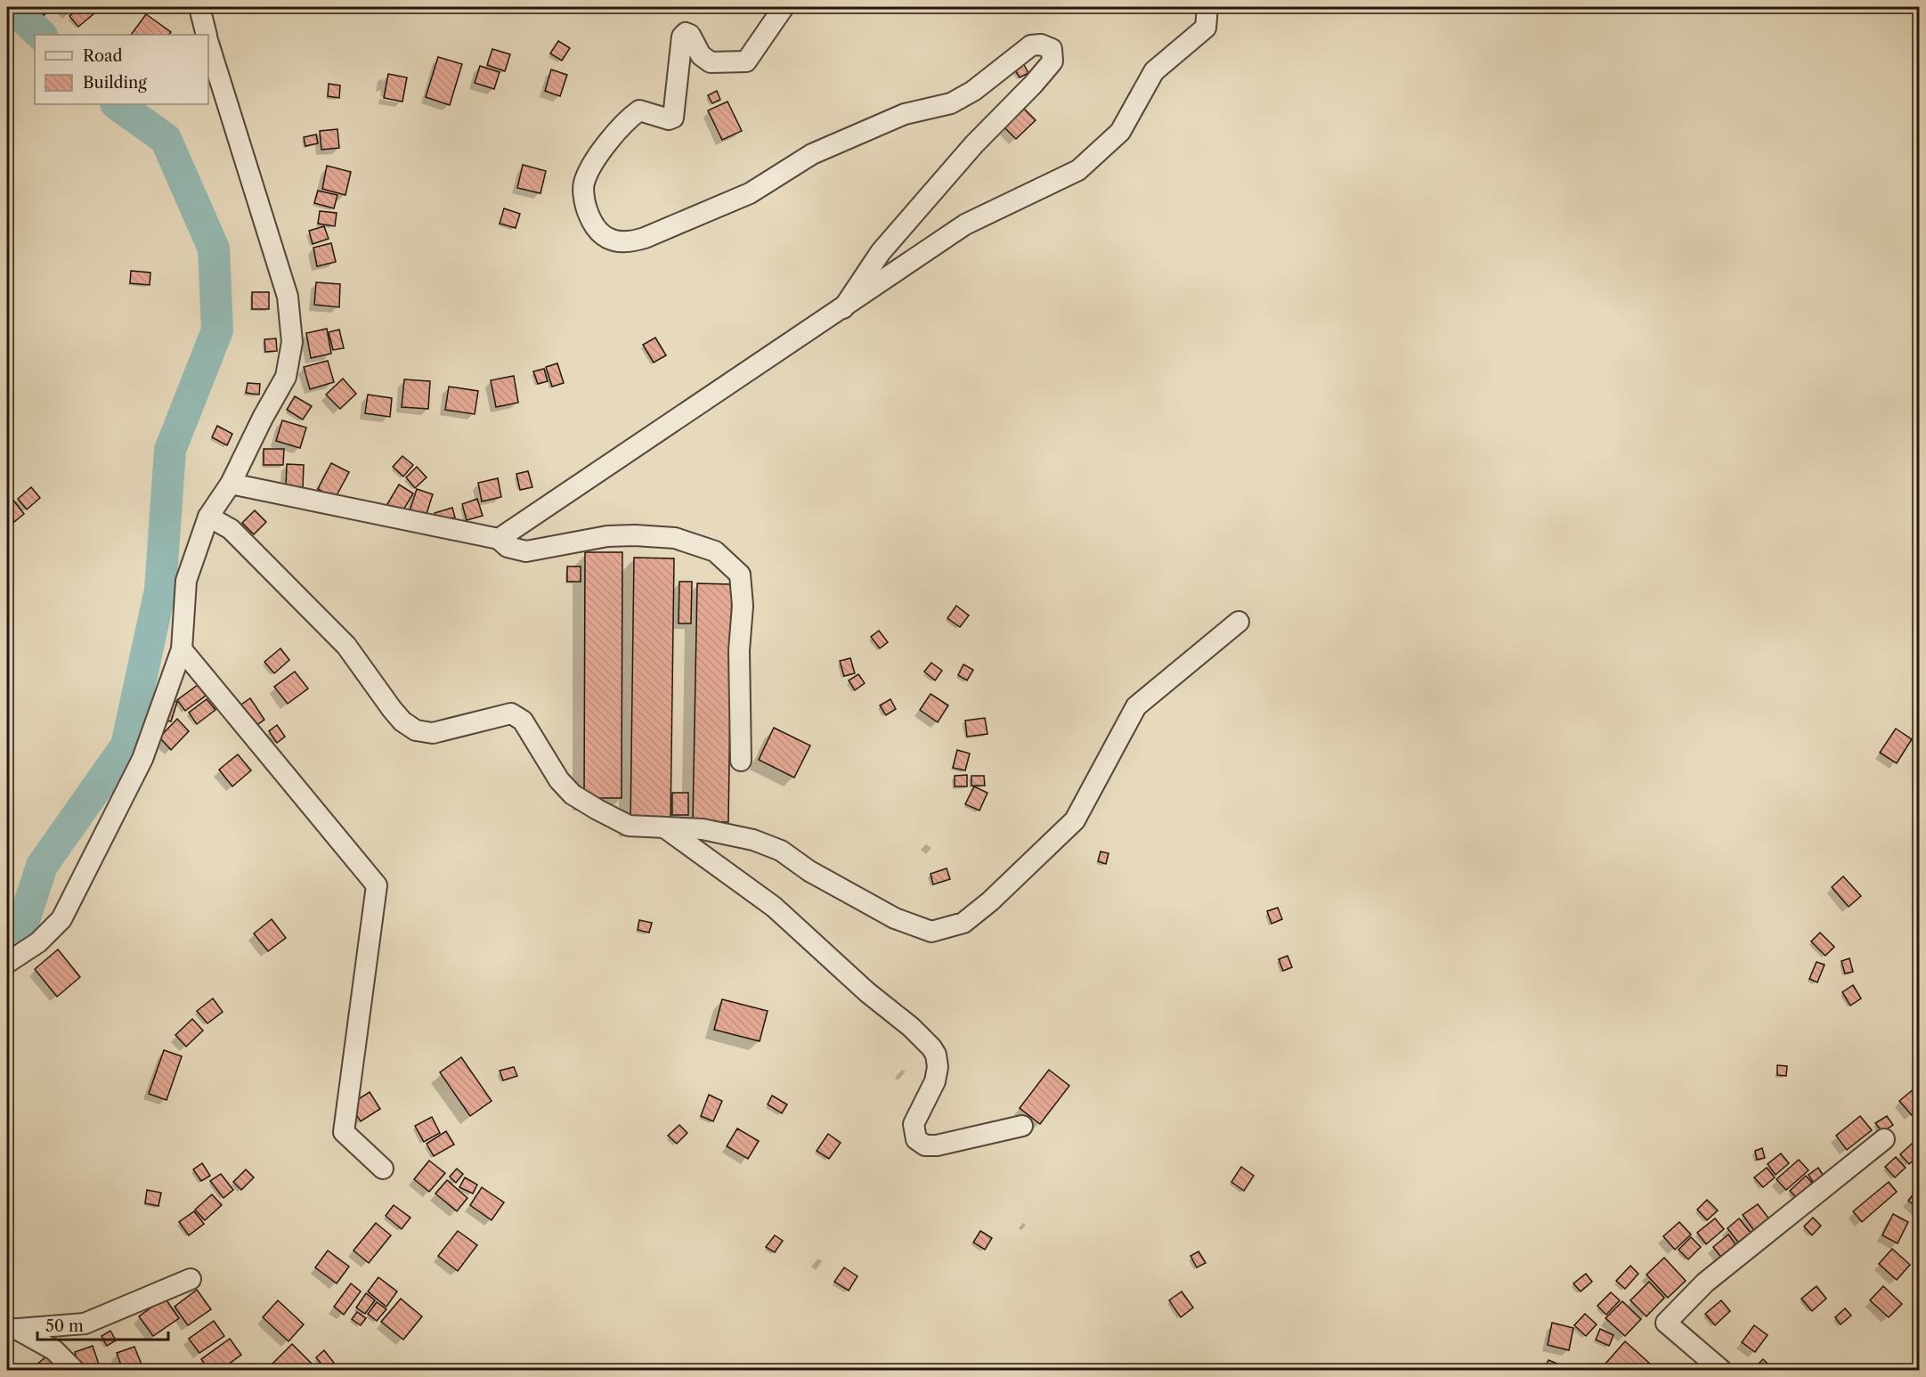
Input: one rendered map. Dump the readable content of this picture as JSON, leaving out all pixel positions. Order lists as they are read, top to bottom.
{
  "legend": ["Road", "Building"],
  "scale_bar": "50 m"
}
